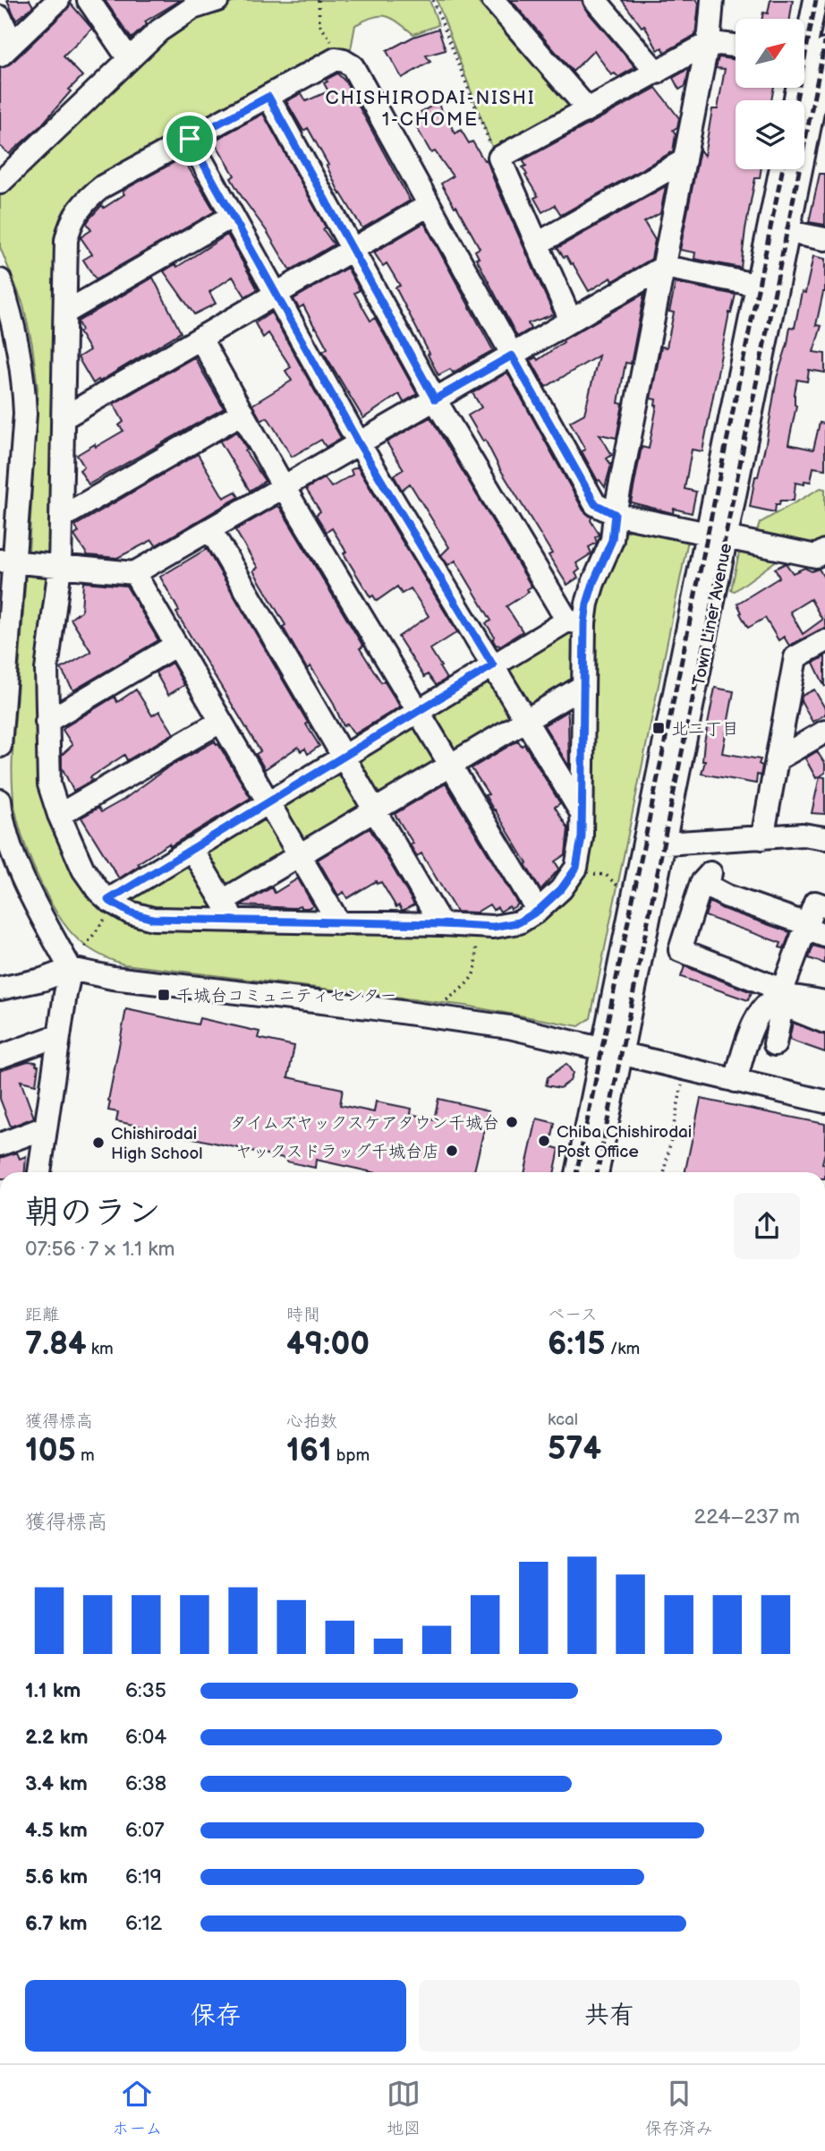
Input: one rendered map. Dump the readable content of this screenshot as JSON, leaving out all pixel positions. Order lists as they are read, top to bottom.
{
  "streets": {
    "street": ["Town Liner Avenue"]
  },
  "districts": ["CHISHIRODAI-NISHI 1-CHOME"],
  "places": {
    "transit": ["北二丁目", "千城台コミュニティセンター"],
    "other": [
      "タイムズヤックスケアタウン千城台",
      "Chiba Chishirodai Post Office",
      "Chishirodai High School",
      "ヤックスドラッグ千城台店"
    ]
  },
  "north": "top right",
  "page": {
    "heading": ["朝のラン", "07:56 · 7 × 1.1 km"],
    "stats": [
      ["距離", "7.84 km"],
      ["時間", "49:00"],
      ["ペース", "6:15 /km"],
      ["獲得標高", "105 m"],
      ["心拍数", "161 bpm"],
      ["kcal", "574"]
    ],
    "chart": ["獲得標高", "224–237 m"],
    "list": [
      {
        "name": "1.1 km",
        "note": "6:35"
      },
      {
        "name": "2.2 km",
        "note": "6:04"
      },
      {
        "name": "3.4 km",
        "note": "6:38"
      },
      {
        "name": "4.5 km",
        "note": "6:07"
      },
      {
        "name": "5.6 km",
        "note": "6:19"
      },
      {
        "name": "6.7 km",
        "note": "6:12"
      }
    ],
    "buttons": ["保存", "共有"],
    "tabs": ["ホーム", "地図", "保存済み"]
  }
}
